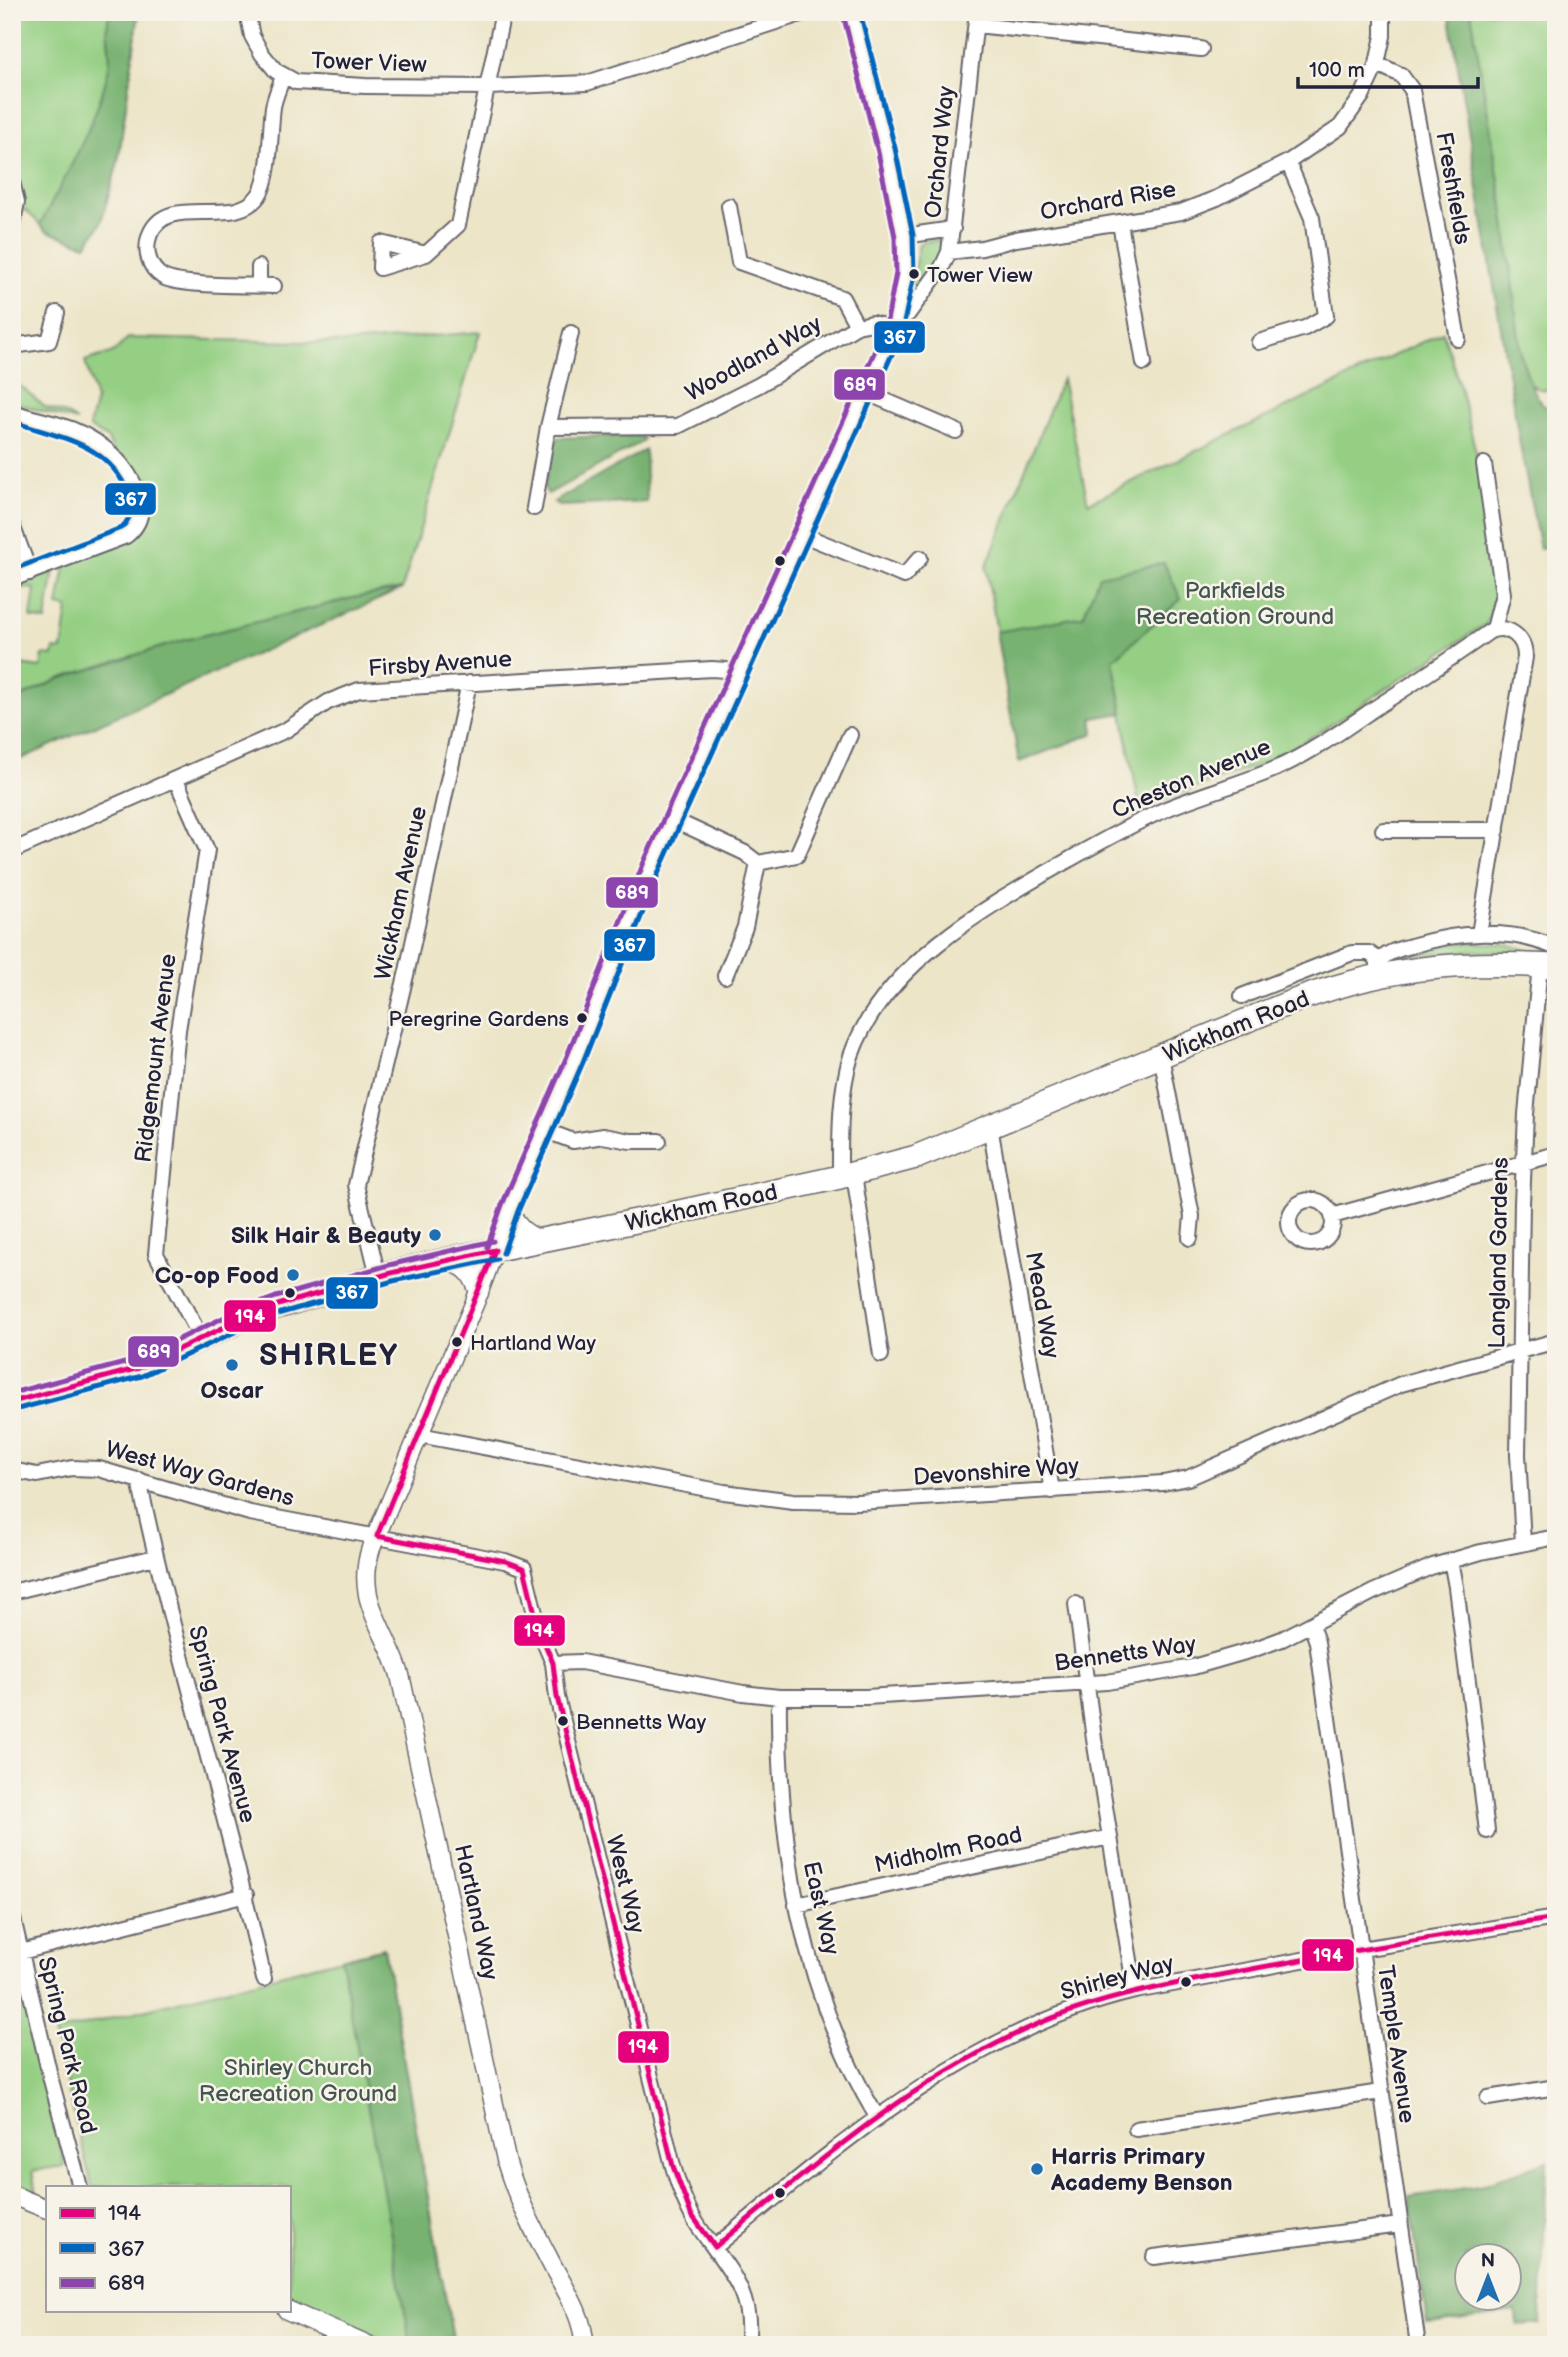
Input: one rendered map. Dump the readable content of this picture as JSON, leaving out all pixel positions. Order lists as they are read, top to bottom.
{
  "streets": {
    "highway": ["Wickham Road"],
    "street": [
      "Tower View",
      "Orchard Way",
      "Freshfields",
      "Orchard Rise",
      "Woodland Way",
      "Firsby Avenue",
      "Cheston Avenue",
      "Wickham Avenue",
      "Ridgemount Avenue",
      "Langland Gardens",
      "Mead Way",
      "Devonshire Way",
      "West Way Gardens",
      "Bennetts Way",
      "Spring Park Avenue",
      "Midholm Road",
      "West Way",
      "East Way",
      "Hartland Way",
      "Shirley Way",
      "Temple Avenue",
      "Spring Park Road"
    ]
  },
  "crossings": [
    ["Orchard Way", "Orchard Rise"],
    ["Orchard Way", "Woodland Way"],
    ["Orchard Way", "Hartland Way"],
    ["Freshfields", "Orchard Rise"],
    ["Woodland Way", "Hartland Way"],
    ["Firsby Avenue", "Wickham Avenue"],
    ["Firsby Avenue", "Ridgemount Avenue"],
    ["Firsby Avenue", "Hartland Way"],
    ["Cheston Avenue", "Wickham Road"],
    ["Wickham Avenue", "Wickham Road"],
    ["Wickham Road", "Ridgemount Avenue"],
    ["Wickham Road", "Langland Gardens"],
    ["Wickham Road", "Mead Way"],
    ["Wickham Road", "Hartland Way"],
    ["Langland Gardens", "Devonshire Way"],
    ["Langland Gardens", "Bennetts Way"],
    ["Mead Way", "Devonshire Way"],
    ["Devonshire Way", "Hartland Way"],
    ["West Way Gardens", "Spring Park Avenue"],
    ["West Way Gardens", "West Way"],
    ["West Way Gardens", "Hartland Way"],
    ["Bennetts Way", "West Way"],
    ["Bennetts Way", "East Way"],
    ["Bennetts Way", "Temple Avenue"],
    ["Midholm Road", "East Way"],
    ["West Way", "Hartland Way"],
    ["West Way", "Shirley Way"],
    ["East Way", "Shirley Way"],
    ["Shirley Way", "Temple Avenue"]
  ],
  "districts": ["SHIRLEY"],
  "parks": ["Parkfields Recreation Ground", "Shirley Church Recreation Ground"],
  "places": [
    "Tower View",
    "Peregrine Gardens",
    "Silk Hair & Beauty",
    "Co-op Food",
    "Hartland Way",
    "Oscar",
    "Bennetts Way",
    "Harris Primary Academy Benson"
  ],
  "lines": ["transit line 367", "transit line 689", "transit line 194"],
  "legend": ["194", "367", "689"],
  "scale_bar": "100 m",
  "north": "top"
}
